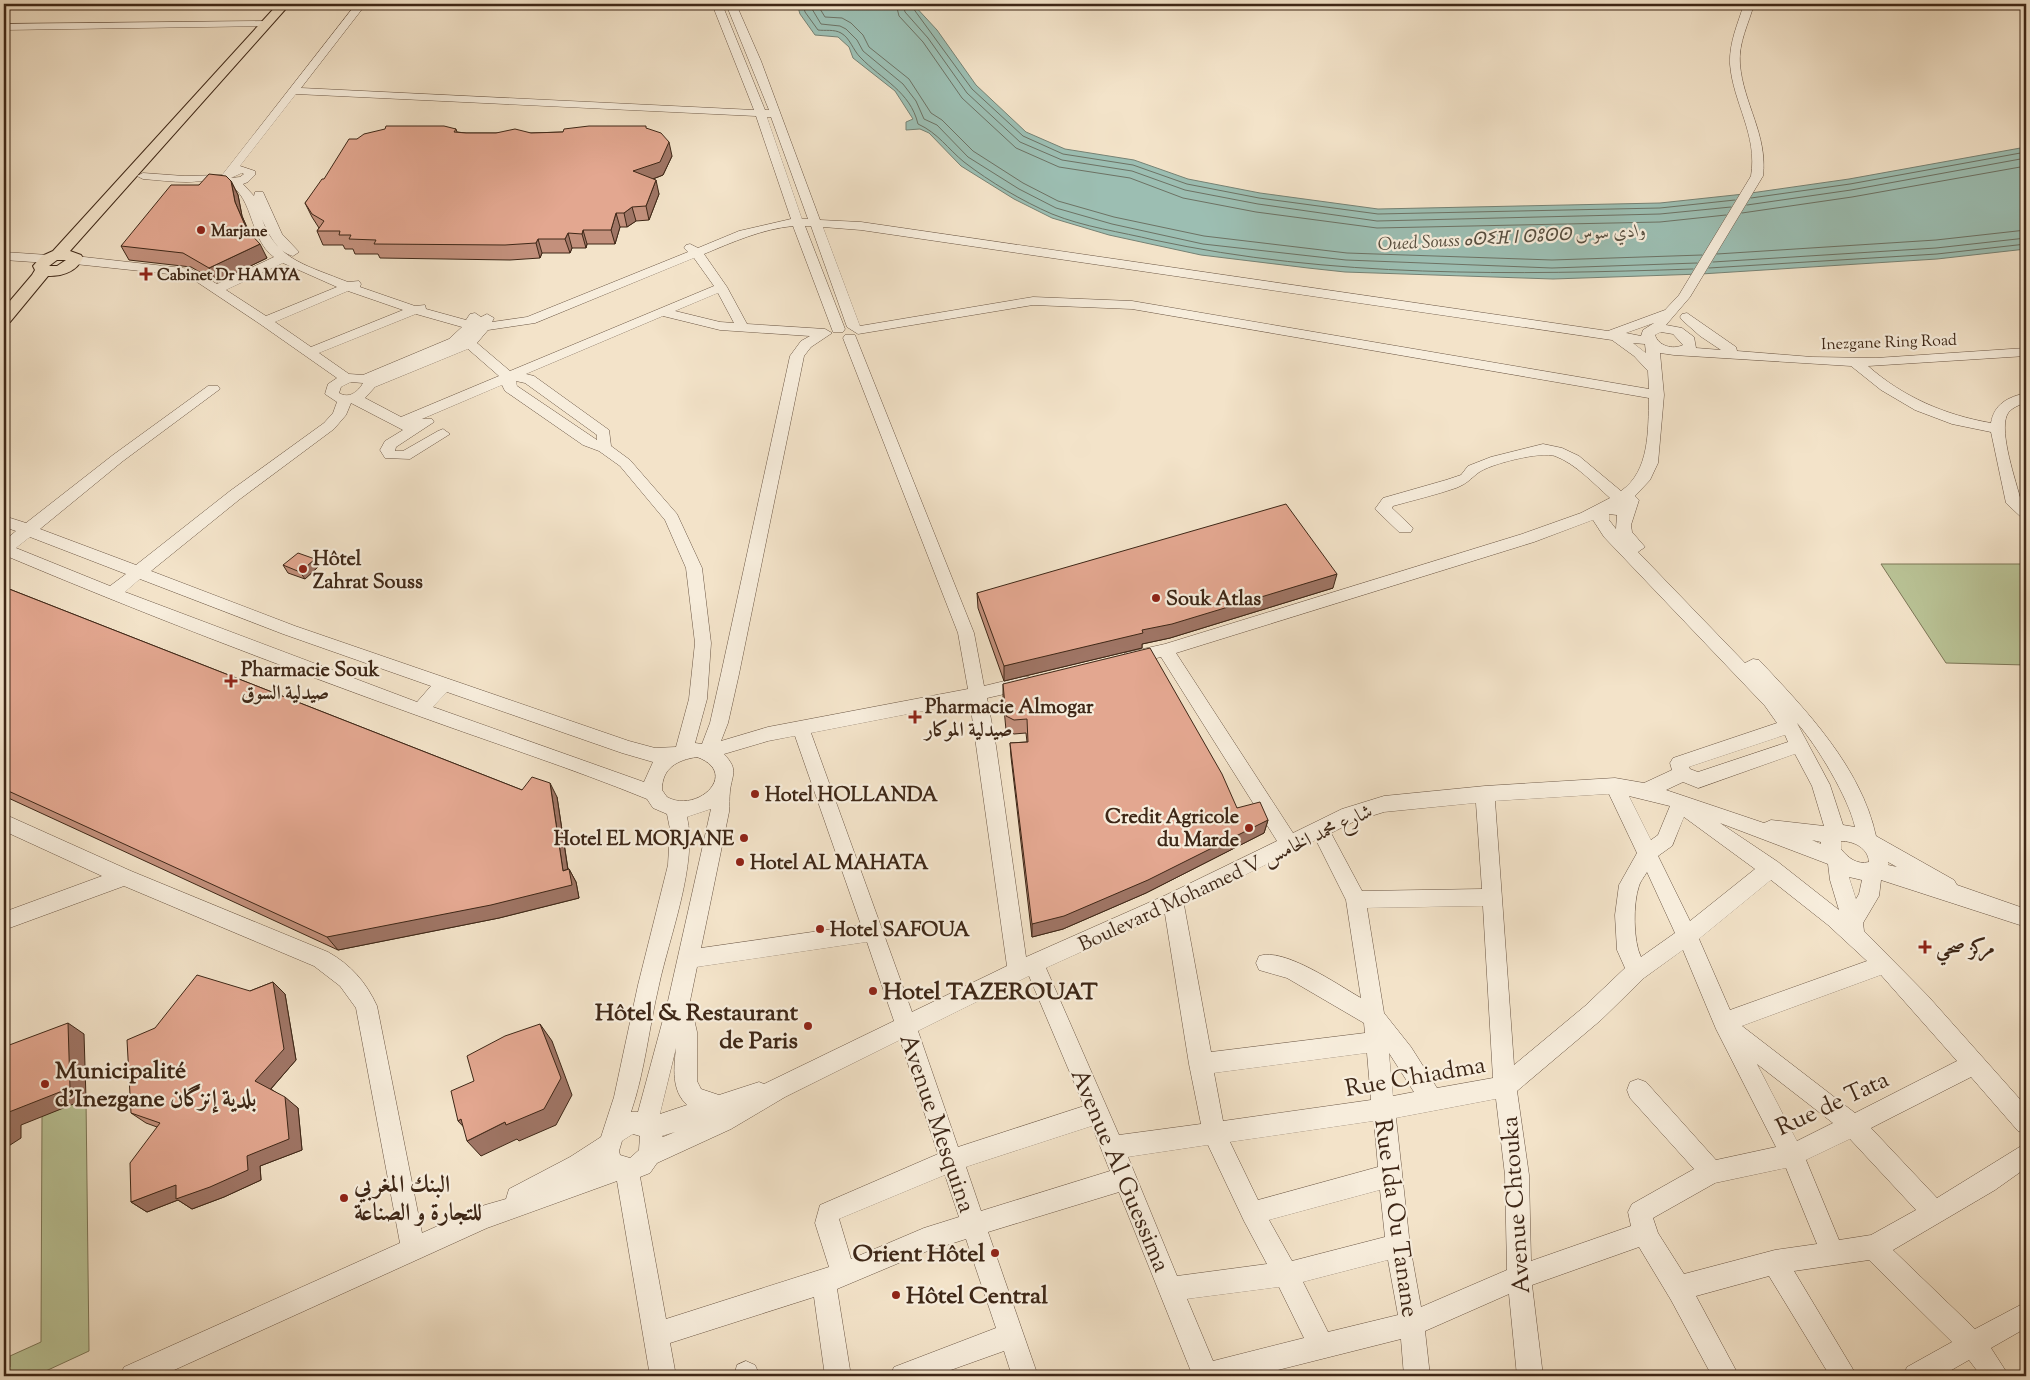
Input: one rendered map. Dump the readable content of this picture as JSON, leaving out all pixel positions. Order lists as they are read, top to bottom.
{
  "streets": {
    "street": [
      "Inezgane Ring Road",
      "Boulevard Mohamed V شارع محمد الخامس",
      "Rue Chiadma",
      "Rue de Tata",
      "Avenue Mesquina",
      "Avenue Al Guessima",
      "Avenue Chtouka",
      "Rue Ida Ou Tanane"
    ]
  },
  "crossings": [
    ["Boulevard Mohamed V شارع محمد الخامس", "Avenue Mesquina"],
    ["Boulevard Mohamed V شارع محمد الخامس", "Avenue Al Guessima"],
    ["Boulevard Mohamed V شارع محمد الخامس", "Avenue Chtouka"],
    ["Boulevard Mohamed V شارع محمد الخامس", "Rue Ida Ou Tanane"],
    ["Rue Chiadma", "Avenue Al Guessima"],
    ["Rue Chiadma", "Avenue Chtouka"],
    ["Rue Chiadma", "Rue Ida Ou Tanane"]
  ],
  "water": ["Oued Souss ⴰⵙⵉⴼ ⵏ ⵙⵓⵙⵙ وادي سوس"],
  "places": {
    "other": [
      "Marjane",
      "Hôtel Zahrat Souss",
      "Souk Atlas",
      "Hotel HOLLANDA",
      "Credit Agricole du Marde",
      "Hotel EL MORJANE",
      "Hotel AL MAHATA",
      "Hotel SAFOUA",
      "Hotel TAZEROUAT",
      "Hôtel & Restaurant de Paris",
      "Municipalité d'Inezgane بلدية إنزگان",
      "البنك المغربي للتجارة و الصناعة",
      "Orient Hôtel",
      "Hôtel Central"
    ],
    "health": [
      "Cabinet Dr HAMYA",
      "Pharmacie Souk صيدلية السوق",
      "Pharmacie Almogar صيدلية الموكار",
      "مركز صحي"
    ]
  }
}
